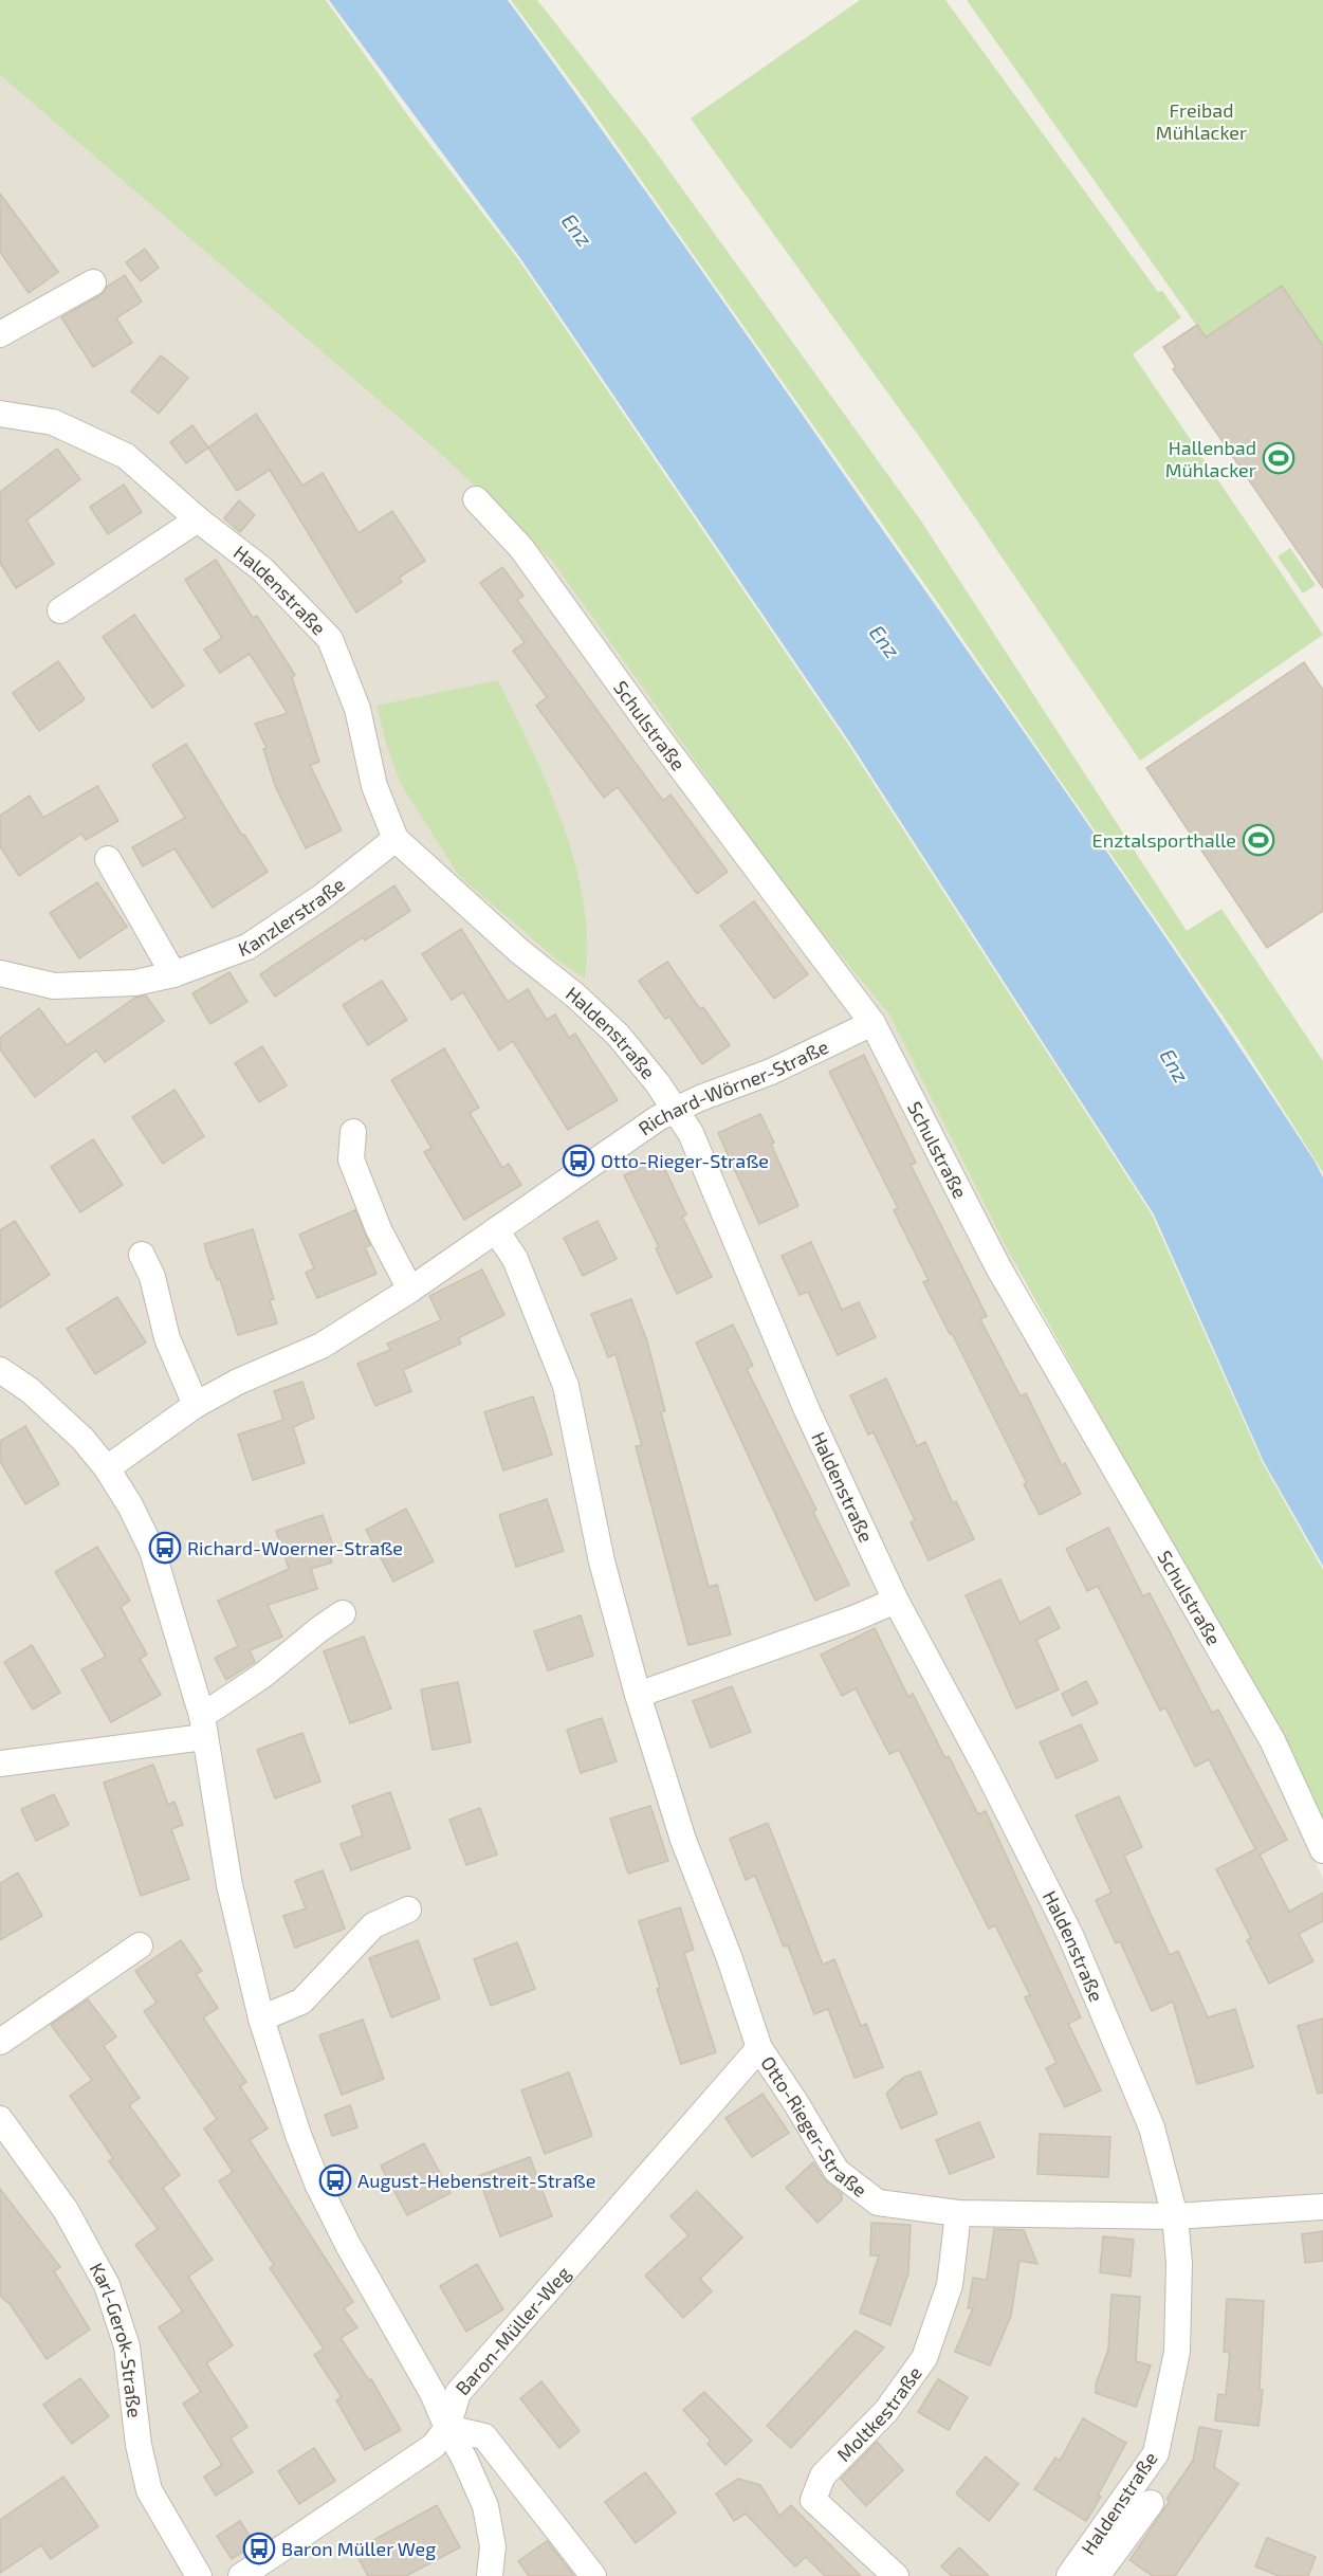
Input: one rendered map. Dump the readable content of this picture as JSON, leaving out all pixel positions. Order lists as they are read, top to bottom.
{
  "streets": {
    "street": [
      "Haldenstraße",
      "Schulstraße",
      "Kanzlerstraße",
      "Richard-Wörner-Straße",
      "Otto-Rieger-Straße",
      "Baron-Müller-Weg",
      "Karl-Gerok-Straße",
      "Moltkestraße"
    ]
  },
  "crossings": [
    ["Haldenstraße", "Kanzlerstraße"],
    ["Haldenstraße", "Richard-Wörner-Straße"],
    ["Haldenstraße", "Otto-Rieger-Straße"],
    ["Schulstraße", "Richard-Wörner-Straße"],
    ["Richard-Wörner-Straße", "Otto-Rieger-Straße"],
    ["Otto-Rieger-Straße", "Baron-Müller-Weg"],
    ["Otto-Rieger-Straße", "Moltkestraße"]
  ],
  "water": ["Enz"],
  "parks": ["Freibad Mühlacker"],
  "places": {
    "sports": ["Hallenbad Mühlacker", "Enztalsporthalle"],
    "bus stop": [
      "Otto-Rieger-Straße",
      "Richard-Woerner-Straße",
      "August-Hebenstreit-Straße",
      "Baron Müller Weg"
    ]
  }
}
